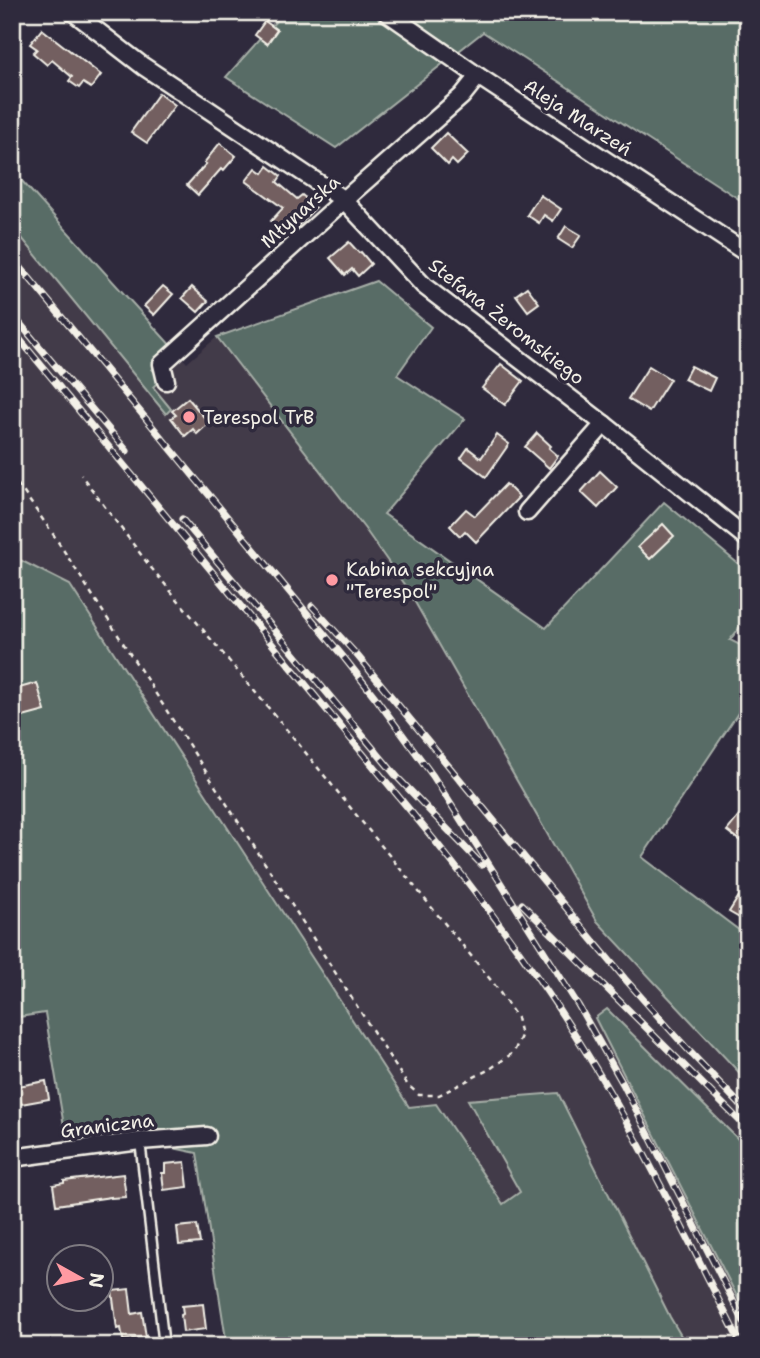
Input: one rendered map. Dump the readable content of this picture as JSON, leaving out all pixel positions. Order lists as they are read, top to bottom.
{
  "streets": {
    "street": [
      "Aleja Marzeń",
      "Młynarska",
      "Stefana Żeromskiego",
      "Graniczna"
    ]
  },
  "crossings": [
    ["Aleja Marzeń", "Młynarska"],
    ["Młynarska", "Stefana Żeromskiego"]
  ],
  "places": ["Terespol TrB", "Kabina sekcyjna \"Terespol\""],
  "north": "right"
}
